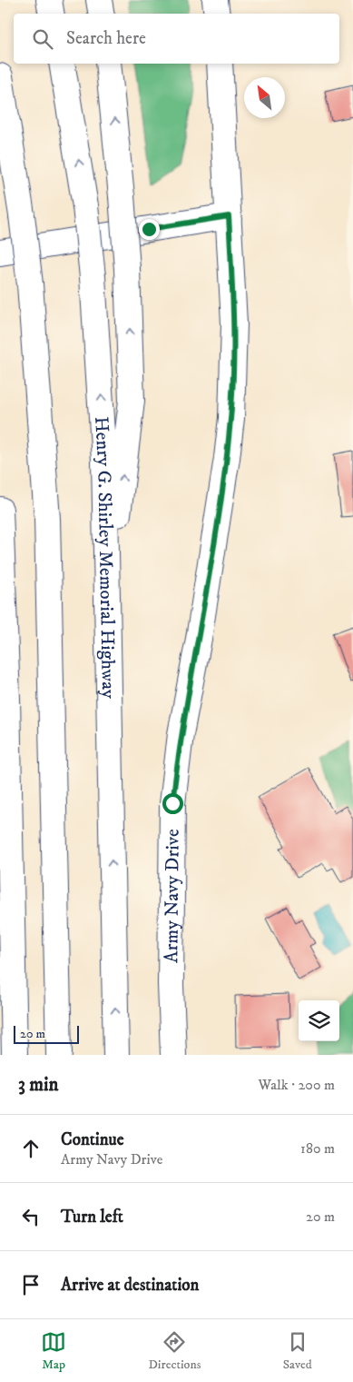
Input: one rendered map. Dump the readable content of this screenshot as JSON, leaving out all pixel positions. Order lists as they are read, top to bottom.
{
  "streets": {
    "main road": ["Henry G. Shirley Memorial Highway", "Army Navy Drive"]
  },
  "scale_bar": "20 m",
  "north": "top left",
  "page": {
    "search": "Search here",
    "scale": "20 m",
    "heading": ["3 min", "Walk · 200 m"],
    "list": [
      ["Continue", "Army Navy Drive", "180 m"],
      ["Turn left", "20 m"],
      "Arrive at destination"
    ],
    "nav": ["Map", "Directions", "Saved"]
  }
}
